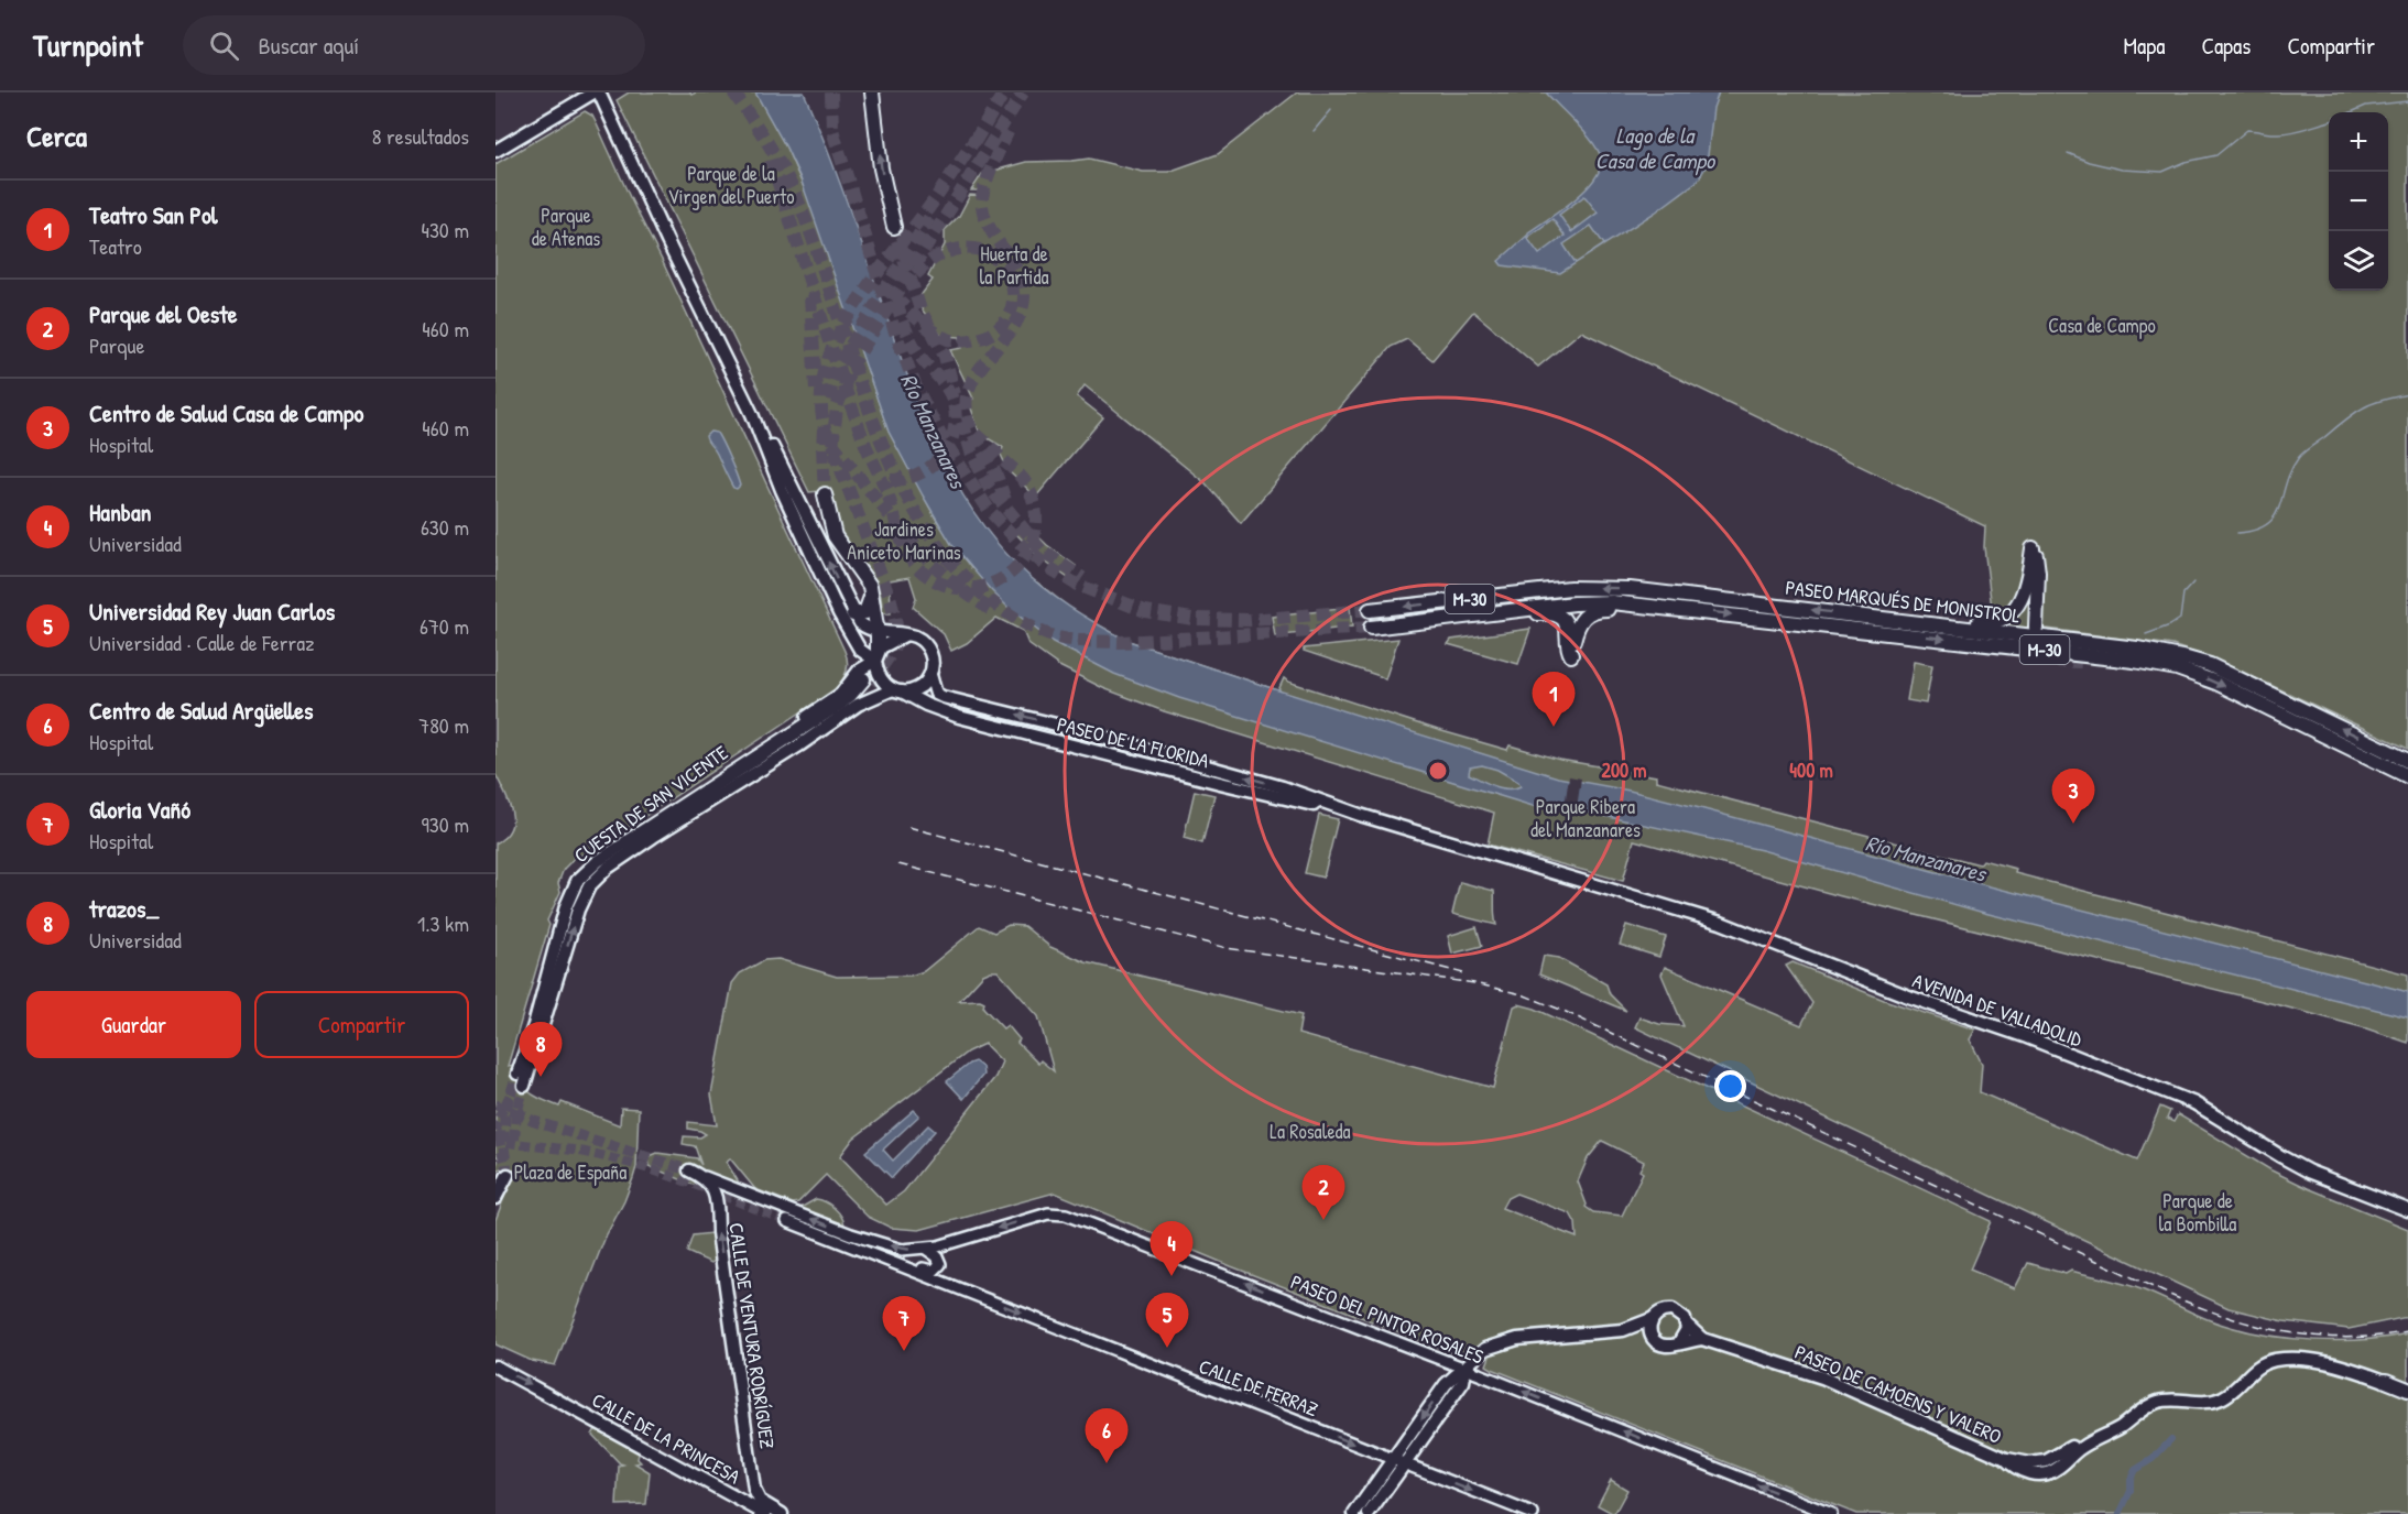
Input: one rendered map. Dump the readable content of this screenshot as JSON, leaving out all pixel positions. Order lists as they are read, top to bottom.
{
  "streets": {
    "highway": ["M-30", "PASEO MARQUÉS DE MONISTROL"],
    "main road": [
      "PASEO DE LA FLORIDA",
      "CUESTA DE SAN VICENTE",
      "AVENIDA DE VALLADOLID",
      "PASEO DEL PINTOR ROSALES",
      "CALLE DE VENTURA RODRÍGUEZ",
      "CALLE DE FERRAZ",
      "PASEO DE CAMOENS Y VALERO",
      "CALLE DE LA PRINCESA"
    ]
  },
  "crossings": [
    ["PASEO DE LA FLORIDA", "CUESTA DE SAN VICENTE"],
    ["PASEO DE LA FLORIDA", "AVENIDA DE VALLADOLID"],
    ["CALLE DE VENTURA RODRÍGUEZ", "CALLE DE LA PRINCESA"]
  ],
  "one_way": [
    "PASEO DEL PINTOR ROSALES",
    "CALLE DE VENTURA RODRÍGUEZ",
    "CALLE DE FERRAZ",
    "CALLE DE LA PRINCESA"
  ],
  "water": ["Lago de la Casa de Campo", "Río Manzanares"],
  "parks": [
    "Parque de la Virgen del Puerto",
    "Parque de Atenas",
    "Huerta de la Partida",
    "Casa de Campo",
    "Jardines Aniceto Marinas",
    "Parque Ribera del Manzanares",
    "La Rosaleda",
    "Plaza de España",
    "Parque de la Bombilla"
  ],
  "page": {
    "header": "Turnpoint",
    "search": "Buscar aquí",
    "nav": ["Mapa", "Capas", "Compartir"],
    "heading": ["Cerca", "8 resultados"],
    "map_buttons": ["+", "−"],
    "list": [
      {
        "mark": "1",
        "name": "Teatro San Pol",
        "note": "Teatro",
        "value": "430 m"
      },
      {
        "mark": "2",
        "name": "Parque del Oeste",
        "note": "Parque",
        "value": "460 m"
      },
      {
        "mark": "3",
        "name": "Centro de Salud Casa de Campo",
        "note": "Hospital",
        "value": "460 m"
      },
      {
        "mark": "4",
        "name": "Hanban",
        "note": "Universidad",
        "value": "630 m"
      },
      {
        "mark": "5",
        "name": "Universidad Rey Juan Carlos",
        "note": "Universidad · Calle de Ferraz",
        "value": "670 m"
      },
      {
        "mark": "6",
        "name": "Centro de Salud Argüelles",
        "note": "Hospital",
        "value": "780 m"
      },
      {
        "mark": "7",
        "name": "Gloria Vañó",
        "note": "Hospital",
        "value": "930 m"
      },
      {
        "mark": "8",
        "name": "trazos_",
        "note": "Universidad",
        "value": "1.3 km"
      }
    ],
    "pins": [
      "1",
      "3",
      "8",
      "2",
      "4",
      "5",
      "7",
      "6"
    ],
    "buttons": ["Guardar", "Compartir"]
  },
  "rings": ["200 m", "400 m"]
}
